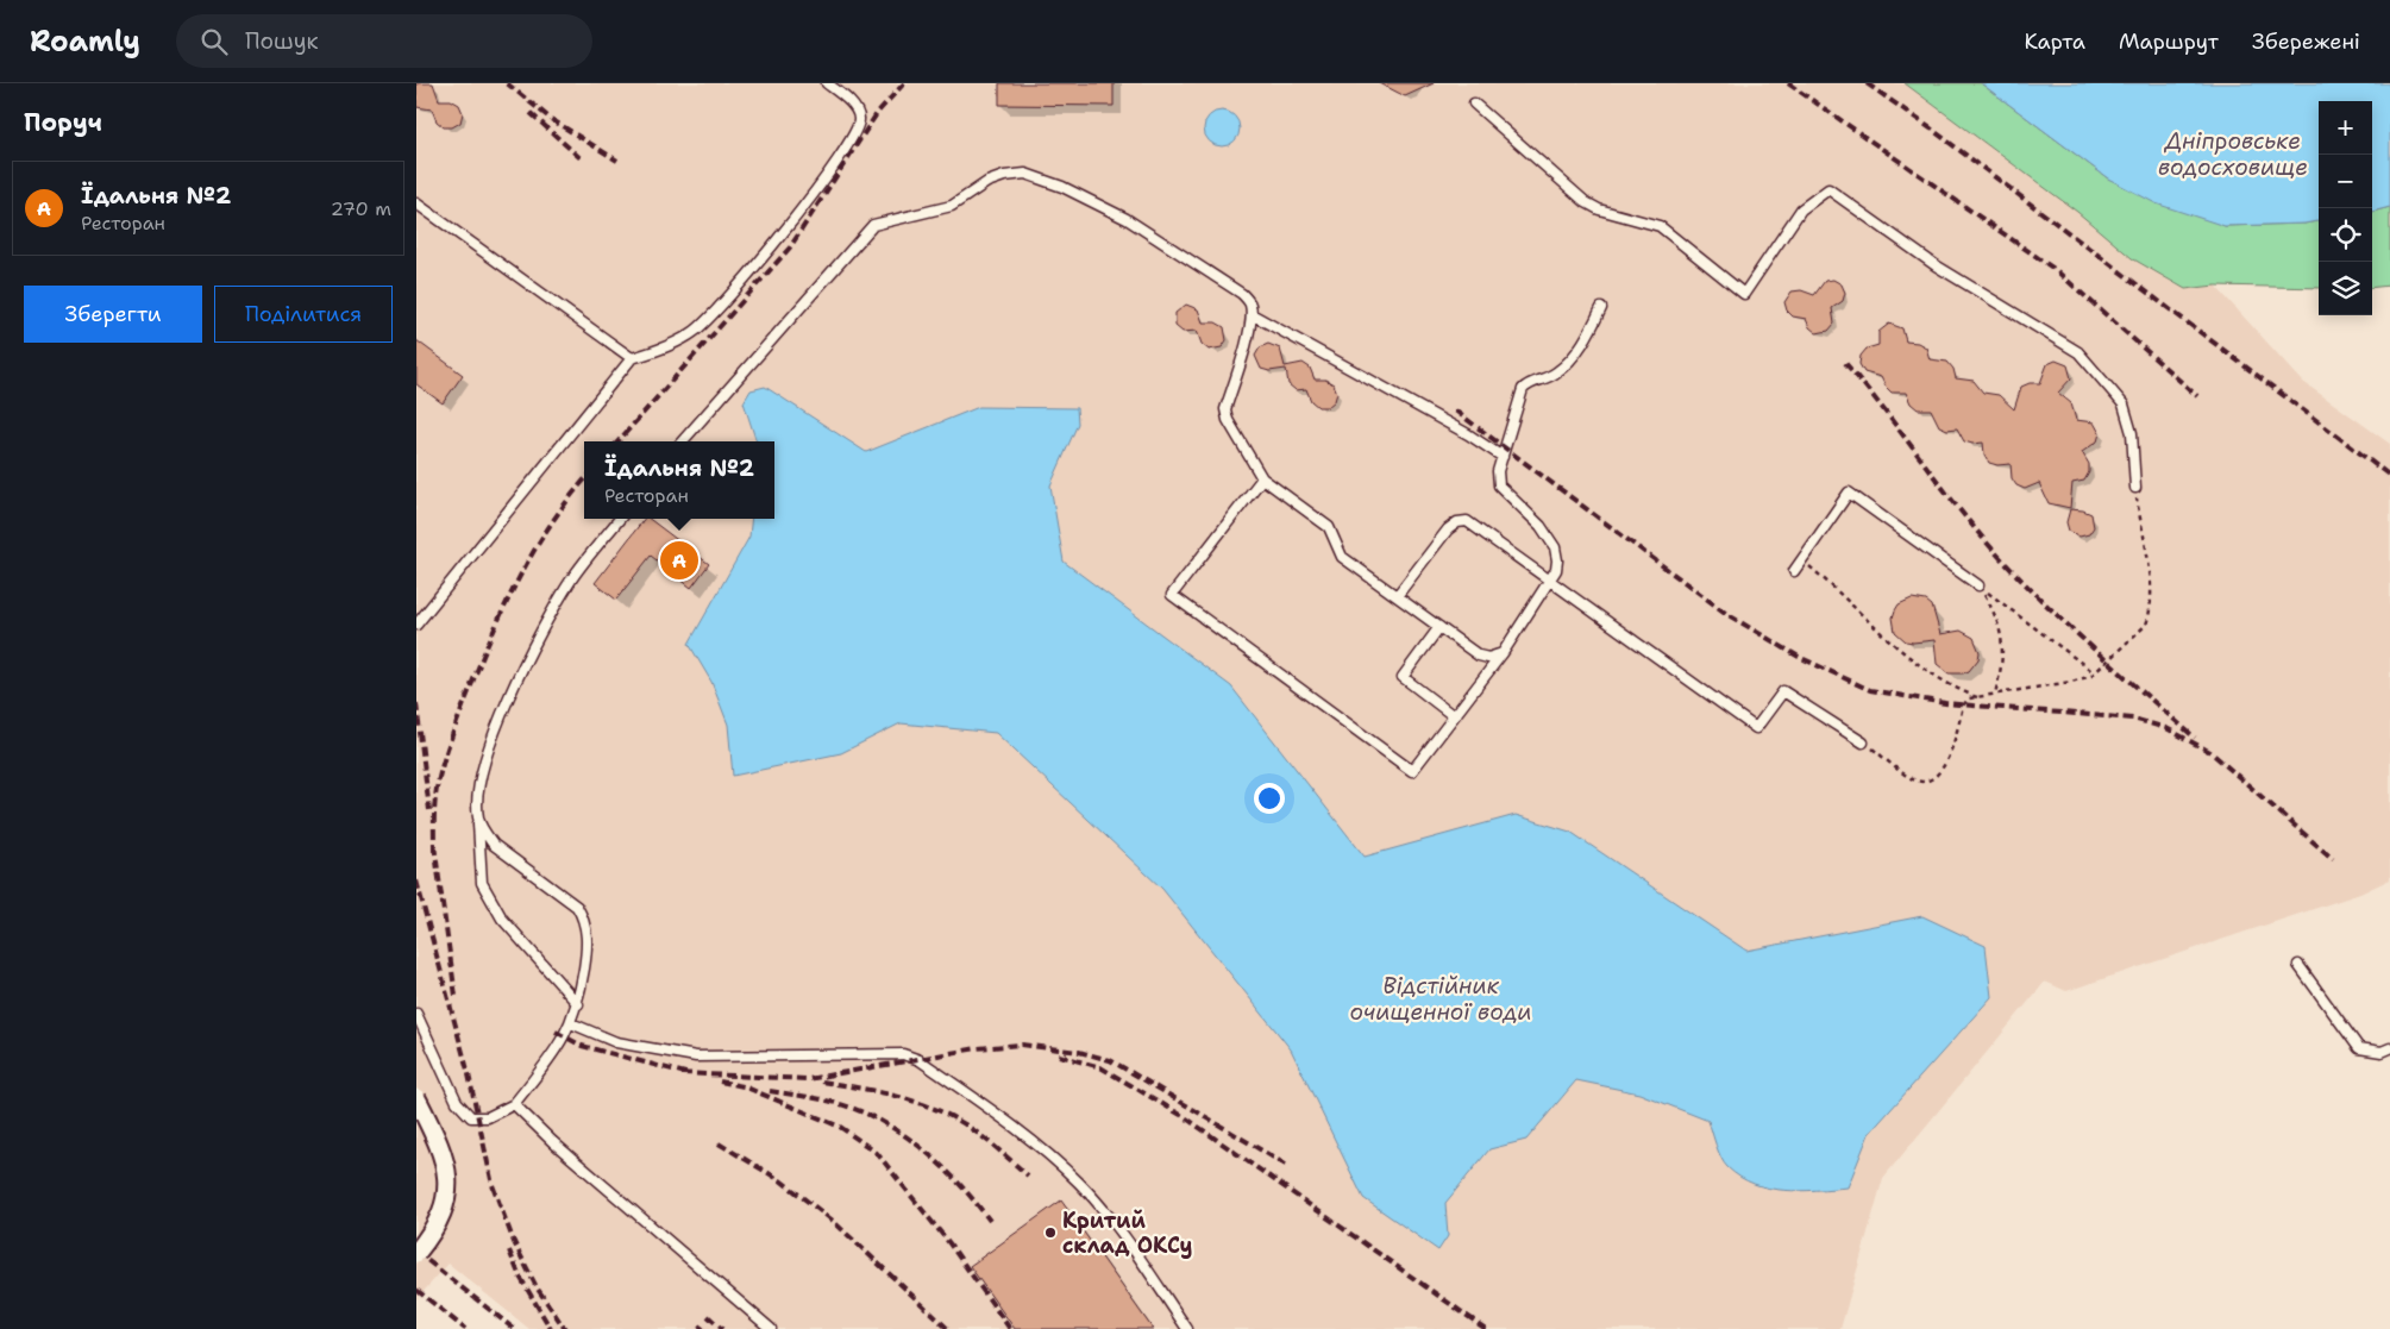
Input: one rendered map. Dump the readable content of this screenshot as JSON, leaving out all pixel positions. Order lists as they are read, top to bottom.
{
  "water": ["Дніпровське водосховище", "Відстійник очищенної води"],
  "places": ["Критий склад ОКСу"],
  "page": {
    "header": "Roamly",
    "search": "Пошук",
    "nav": ["Карта", "Маршрут", "Збережені"],
    "heading": "Поруч",
    "map_buttons": ["+", "−"],
    "list": [
      {
        "mark": "A",
        "name": "Їдальня №2",
        "note": "Ресторан",
        "value": "270 m"
      }
    ],
    "buttons": ["Зберегти", "Поділитися"],
    "popup": ["Їдальня №2", "Ресторан"],
    "pins": "A"
  }
}
